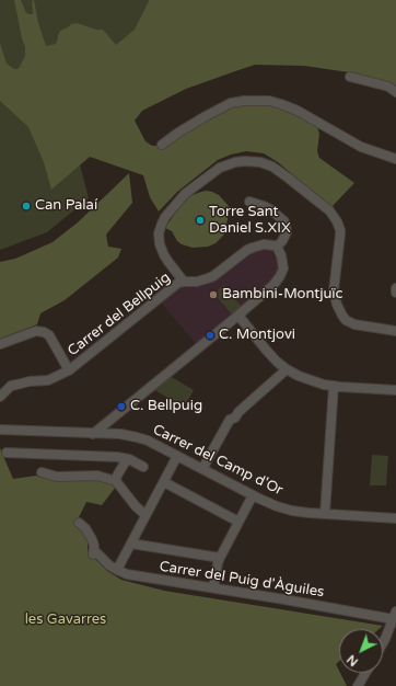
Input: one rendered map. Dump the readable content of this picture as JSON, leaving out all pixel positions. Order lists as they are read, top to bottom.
{
  "streets": {
    "street": ["Carrer del Bellpuig", "Carrer del Camp d'Or", "Carrer del Puig d'Àguiles"]
  },
  "parks": ["les Gavarres"],
  "places": [
    "Can Palaí",
    "Torre Sant Daniel S.XIX",
    "Bambini-Montjuïc",
    "C. Montjovi",
    "C. Bellpuig"
  ],
  "north": "bottom left"
}
